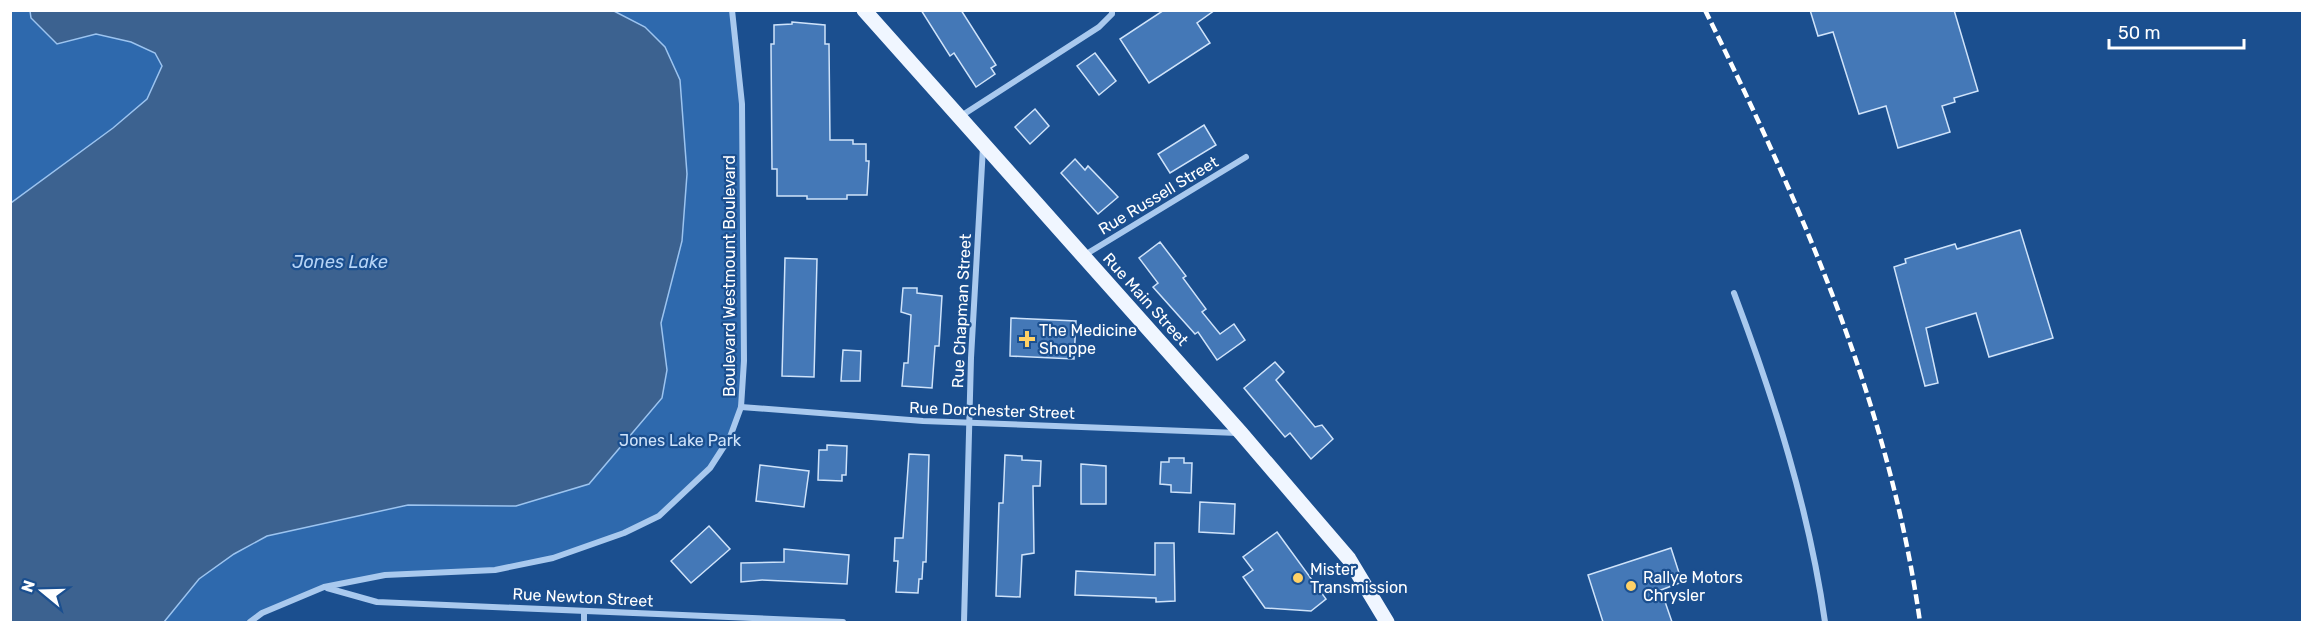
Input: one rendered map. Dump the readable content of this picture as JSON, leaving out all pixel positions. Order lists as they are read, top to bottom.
{
  "streets": {
    "main road": ["Rue Main Street"],
    "street": [
      "Rue Russell Street",
      "Boulevard Westmount Boulevard",
      "Rue Chapman Street",
      "Rue Dorchester Street",
      "Rue Newton Street"
    ]
  },
  "crossings": [
    ["Rue Russell Street", "Rue Main Street"],
    ["Boulevard Westmount Boulevard", "Rue Dorchester Street"],
    ["Boulevard Westmount Boulevard", "Rue Newton Street"],
    ["Rue Main Street", "Rue Chapman Street"],
    ["Rue Main Street", "Rue Dorchester Street"],
    ["Rue Chapman Street", "Rue Dorchester Street"]
  ],
  "water": ["Jones Lake"],
  "parks": ["Jones Lake Park"],
  "places": {
    "health": ["The Medicine Shoppe"],
    "other": ["Mister Transmission", "Rallye Motors Chrysler"]
  },
  "scale_bar": "50 m",
  "north": "left"
}
